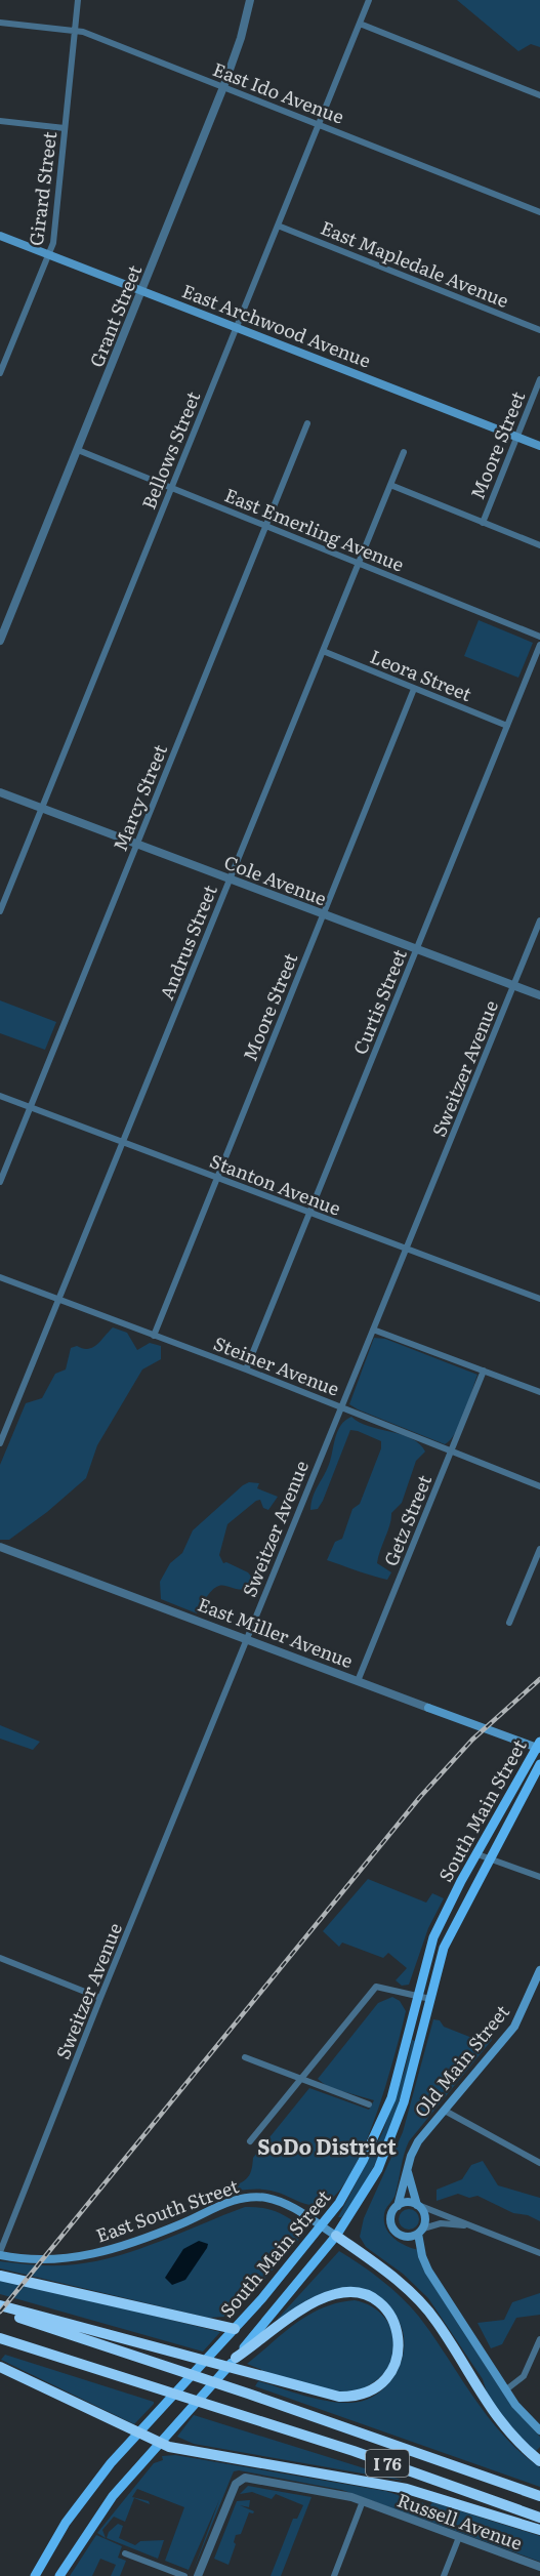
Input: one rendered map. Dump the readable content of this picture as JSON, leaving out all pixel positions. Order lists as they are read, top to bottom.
{
  "streets": {
    "highway": ["I 76"],
    "main road": [
      "East Archwood Avenue",
      "East Miller Avenue",
      "South Main Street",
      "Old Main Street",
      "East South Street"
    ],
    "street": [
      "East Ido Avenue",
      "Girard Street",
      "East Mapledale Avenue",
      "Grant Street",
      "Moore Street",
      "Bellows Street",
      "East Emerling Avenue",
      "Leora Street",
      "Marcy Street",
      "Cole Avenue",
      "Andrus Street",
      "Curtis Street",
      "Sweitzer Avenue",
      "Stanton Avenue",
      "Steiner Avenue",
      "Getz Street",
      "Russell Avenue"
    ]
  },
  "crossings": [
    ["East Ido Avenue", "Girard Street"],
    ["East Ido Avenue", "Grant Street"],
    ["East Ido Avenue", "Bellows Street"],
    ["Girard Street", "East Archwood Avenue"],
    ["East Mapledale Avenue", "Bellows Street"],
    ["Grant Street", "East Archwood Avenue"],
    ["Grant Street", "East Emerling Avenue"],
    ["East Archwood Avenue", "Moore Street"],
    ["East Archwood Avenue", "Bellows Street"],
    ["Moore Street", "Leora Street"],
    ["Moore Street", "Cole Avenue"],
    ["Moore Street", "Stanton Avenue"],
    ["Moore Street", "Steiner Avenue"],
    ["Bellows Street", "East Emerling Avenue"],
    ["Bellows Street", "Cole Avenue"],
    ["East Emerling Avenue", "Marcy Street"],
    ["East Emerling Avenue", "Andrus Street"],
    ["Leora Street", "Andrus Street"],
    ["Leora Street", "Curtis Street"],
    ["Marcy Street", "Cole Avenue"],
    ["Marcy Street", "Stanton Avenue"],
    ["Cole Avenue", "Andrus Street"],
    ["Cole Avenue", "Curtis Street"],
    ["Cole Avenue", "Sweitzer Avenue"],
    ["Andrus Street", "Stanton Avenue"],
    ["Andrus Street", "Steiner Avenue"],
    ["Curtis Street", "Stanton Avenue"],
    ["Curtis Street", "Steiner Avenue"],
    ["Sweitzer Avenue", "Stanton Avenue"],
    ["Sweitzer Avenue", "Steiner Avenue"],
    ["Sweitzer Avenue", "East Miller Avenue"],
    ["Sweitzer Avenue", "East South Street"],
    ["Steiner Avenue", "Getz Street"],
    ["Getz Street", "East Miller Avenue"],
    ["East Miller Avenue", "South Main Street"],
    ["South Main Street", "East South Street"]
  ],
  "districts": ["SoDo District"]
}
